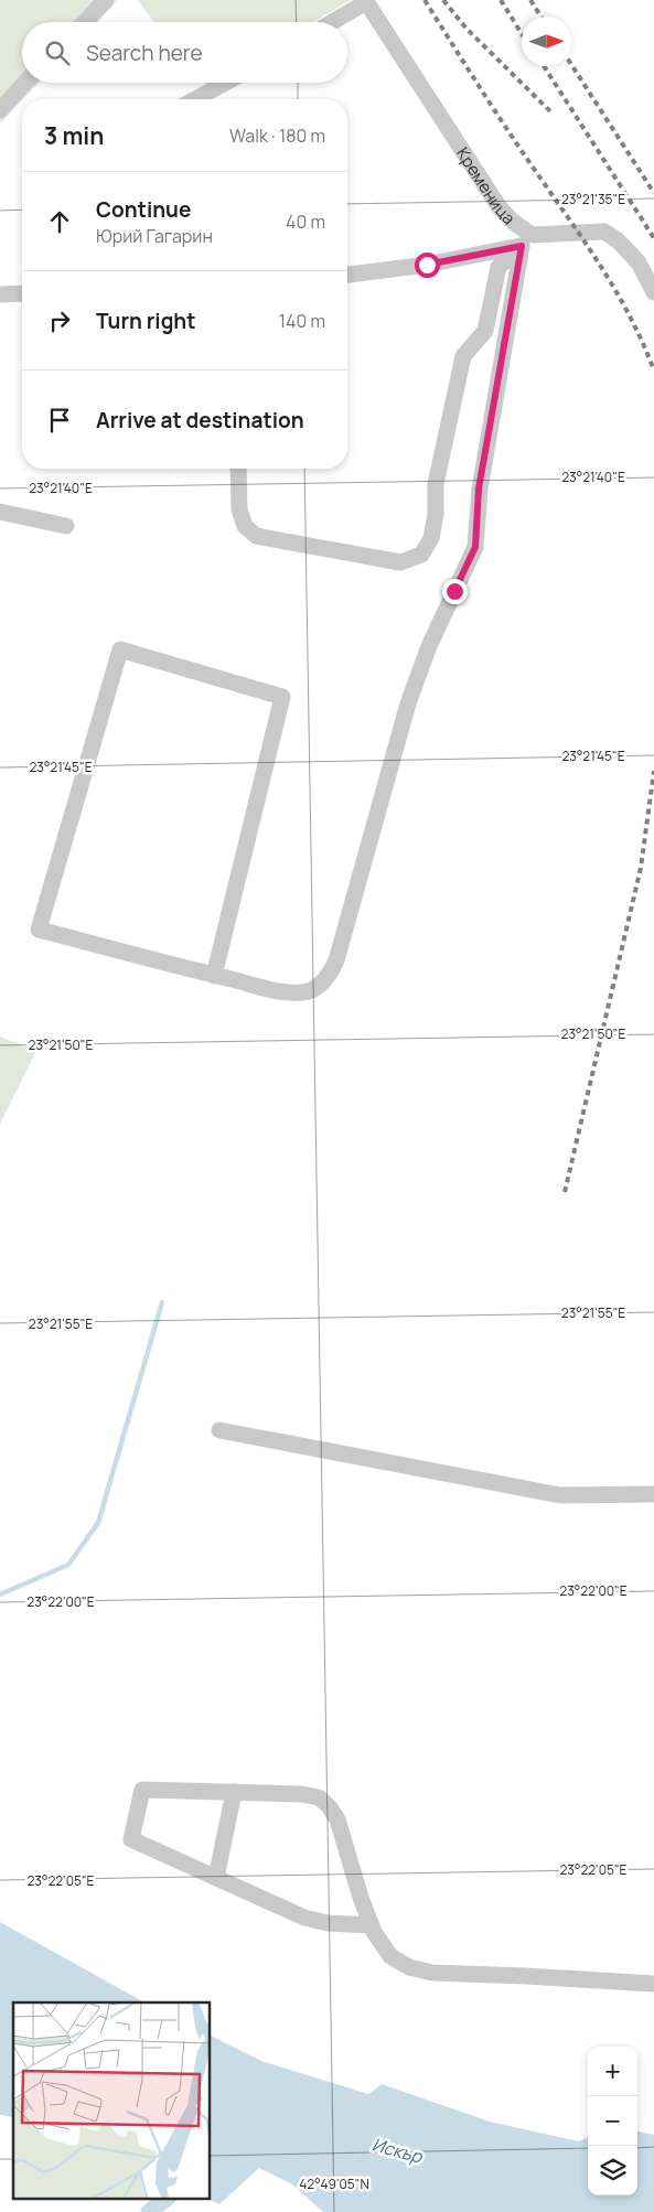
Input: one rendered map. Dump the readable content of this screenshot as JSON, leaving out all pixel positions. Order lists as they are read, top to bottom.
{
  "streets": {
    "street": ["Кременица"]
  },
  "water": ["Искър"],
  "north": "right",
  "page": {
    "search": "Search here",
    "heading": ["3 min", "Walk · 180 m"],
    "list": [
      ["Continue", "Юрий Гагарин", "40 m"],
      ["Turn right", "140 m"],
      "Arrive at destination"
    ],
    "map_buttons": ["+", "−"]
  },
  "coordinates": [
    "23°21'35\"E",
    "23°21'40\"E",
    "23°21'45\"E",
    "23°21'50\"E",
    "23°21'55\"E",
    "23°22'00\"E",
    "23°22'05\"E",
    "42°49'05\"N"
  ]
}
